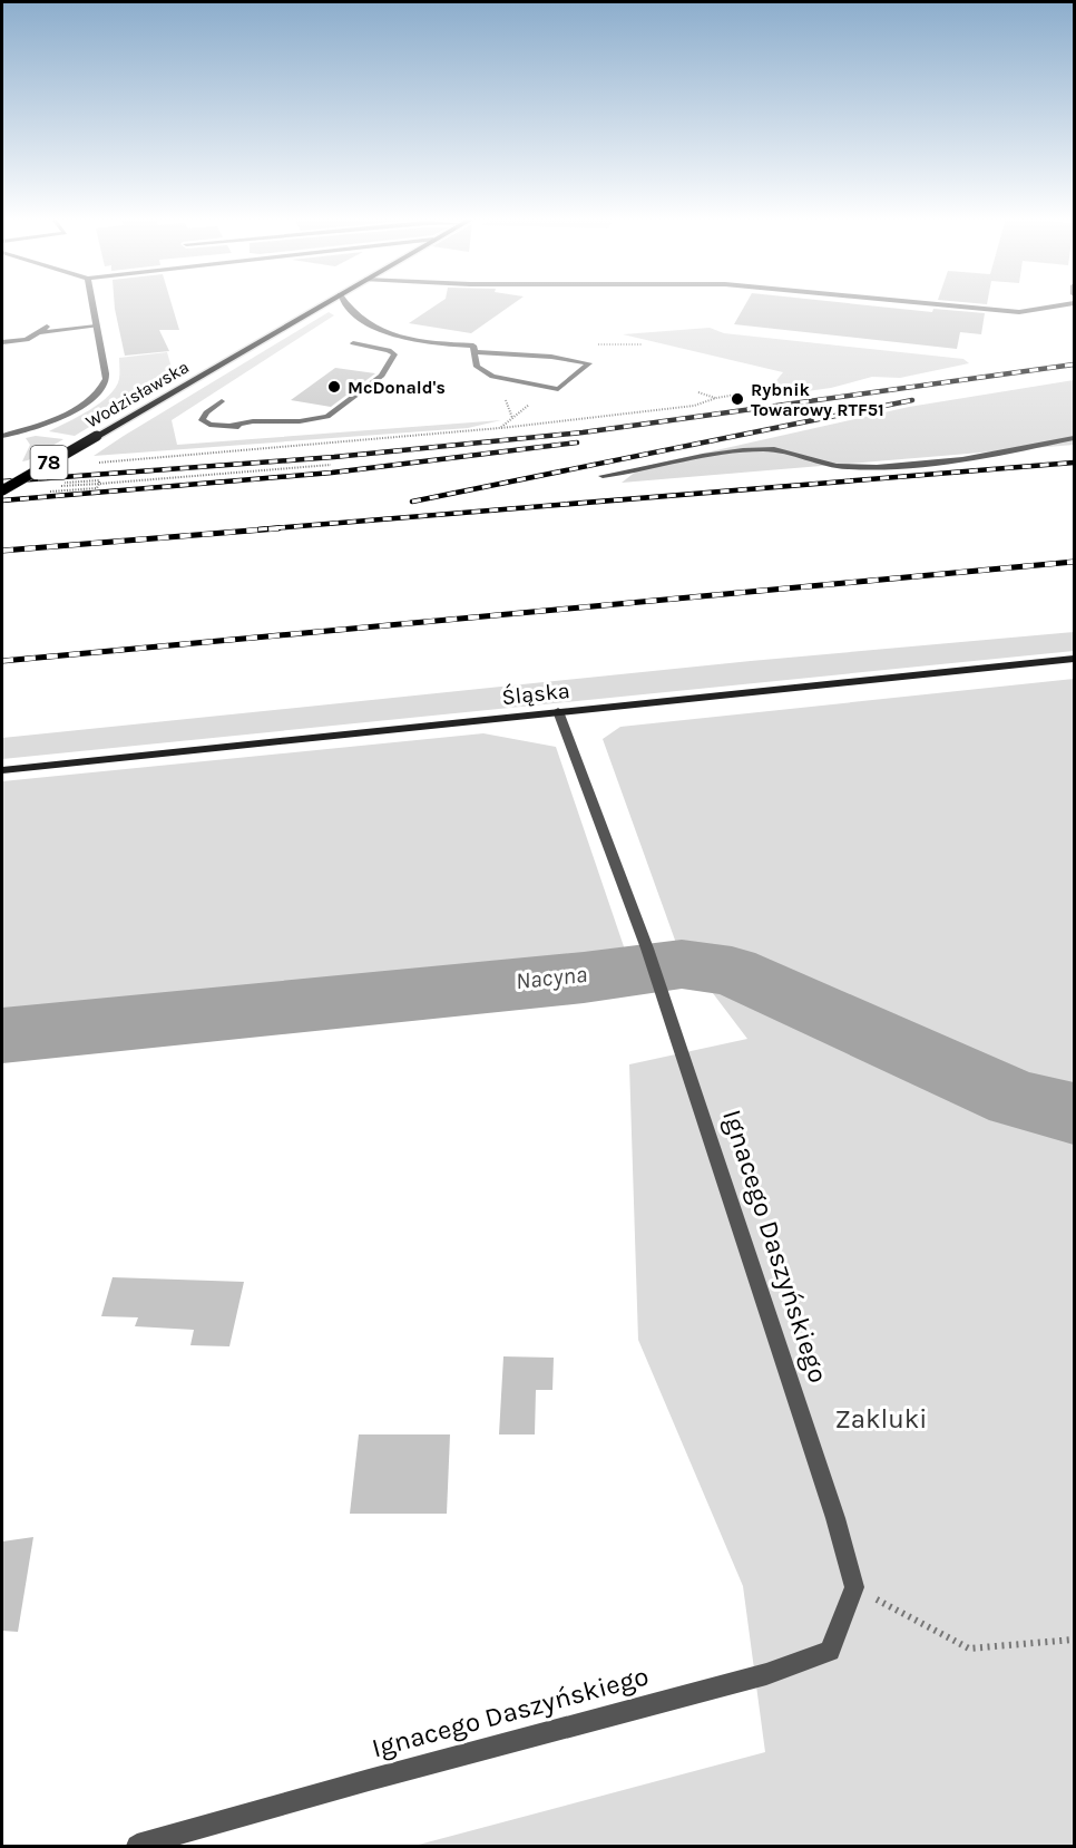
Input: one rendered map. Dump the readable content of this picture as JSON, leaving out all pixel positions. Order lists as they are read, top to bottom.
{
  "streets": {
    "main road": ["Wodzisławska", "78"],
    "street": ["Śląska", "Ignacego Daszyńskiego"]
  },
  "crossings": [
    ["Śląska", "Ignacego Daszyńskiego"]
  ],
  "water": ["Nacyna"],
  "parks": ["Zakluki"],
  "places": ["McDonald's", "Rybnik Towarowy RTF51"]
}
